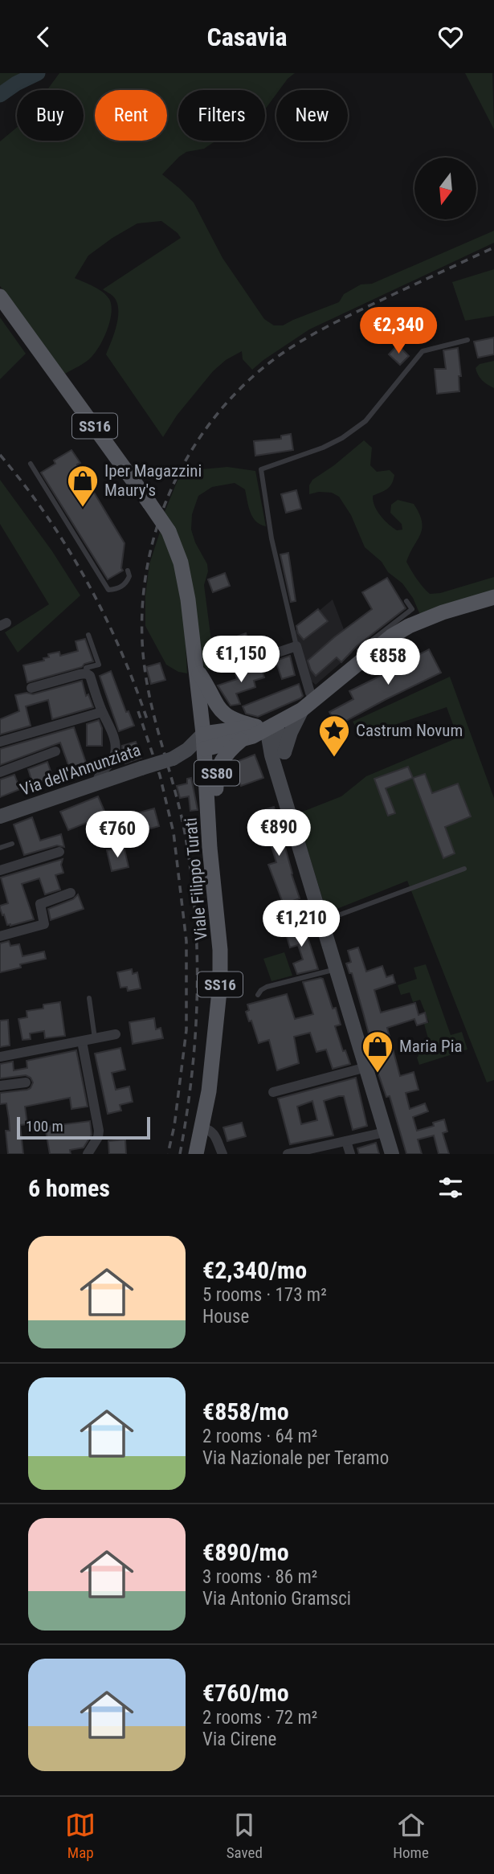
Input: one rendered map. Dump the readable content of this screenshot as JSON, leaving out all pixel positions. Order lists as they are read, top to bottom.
{
  "streets": {
    "main road": ["SS16", "SS80", "Viale Filippo Turati"],
    "street": ["Via dell'Annunziata"]
  },
  "crossings": [
    ["Via dell'Annunziata", "SS80"],
    ["Via dell'Annunziata", "Viale Filippo Turati"],
    ["SS80", "Viale Filippo Turati"]
  ],
  "places": {
    "shop": ["Iper Magazzini Maury's", "Maria Pia"],
    "place": ["Castrum Novum"]
  },
  "scale_bar": "100 m",
  "north": "bottom",
  "page": {
    "header": "Casavia",
    "chip": [
      "Buy",
      "Rent",
      "Filters",
      "New"
    ],
    "price": [
      "€2,340",
      "€1,150",
      "€858",
      "€890",
      "€760",
      "€1,210"
    ],
    "scale": "100 m",
    "heading": "6 homes",
    "list": [
      {
        "name": "€2,340/mo",
        "note": "5 rooms · 173 m² · House"
      },
      {
        "name": "€858/mo",
        "note": "2 rooms · 64 m² · Via Nazionale per Teramo"
      },
      {
        "name": "€890/mo",
        "note": "3 rooms · 86 m² · Via Antonio Gramsci"
      },
      {
        "name": "€760/mo",
        "note": "2 rooms · 72 m² · Via Cirene"
      }
    ],
    "tabs": ["Map", "Saved", "Home"]
  }
}
